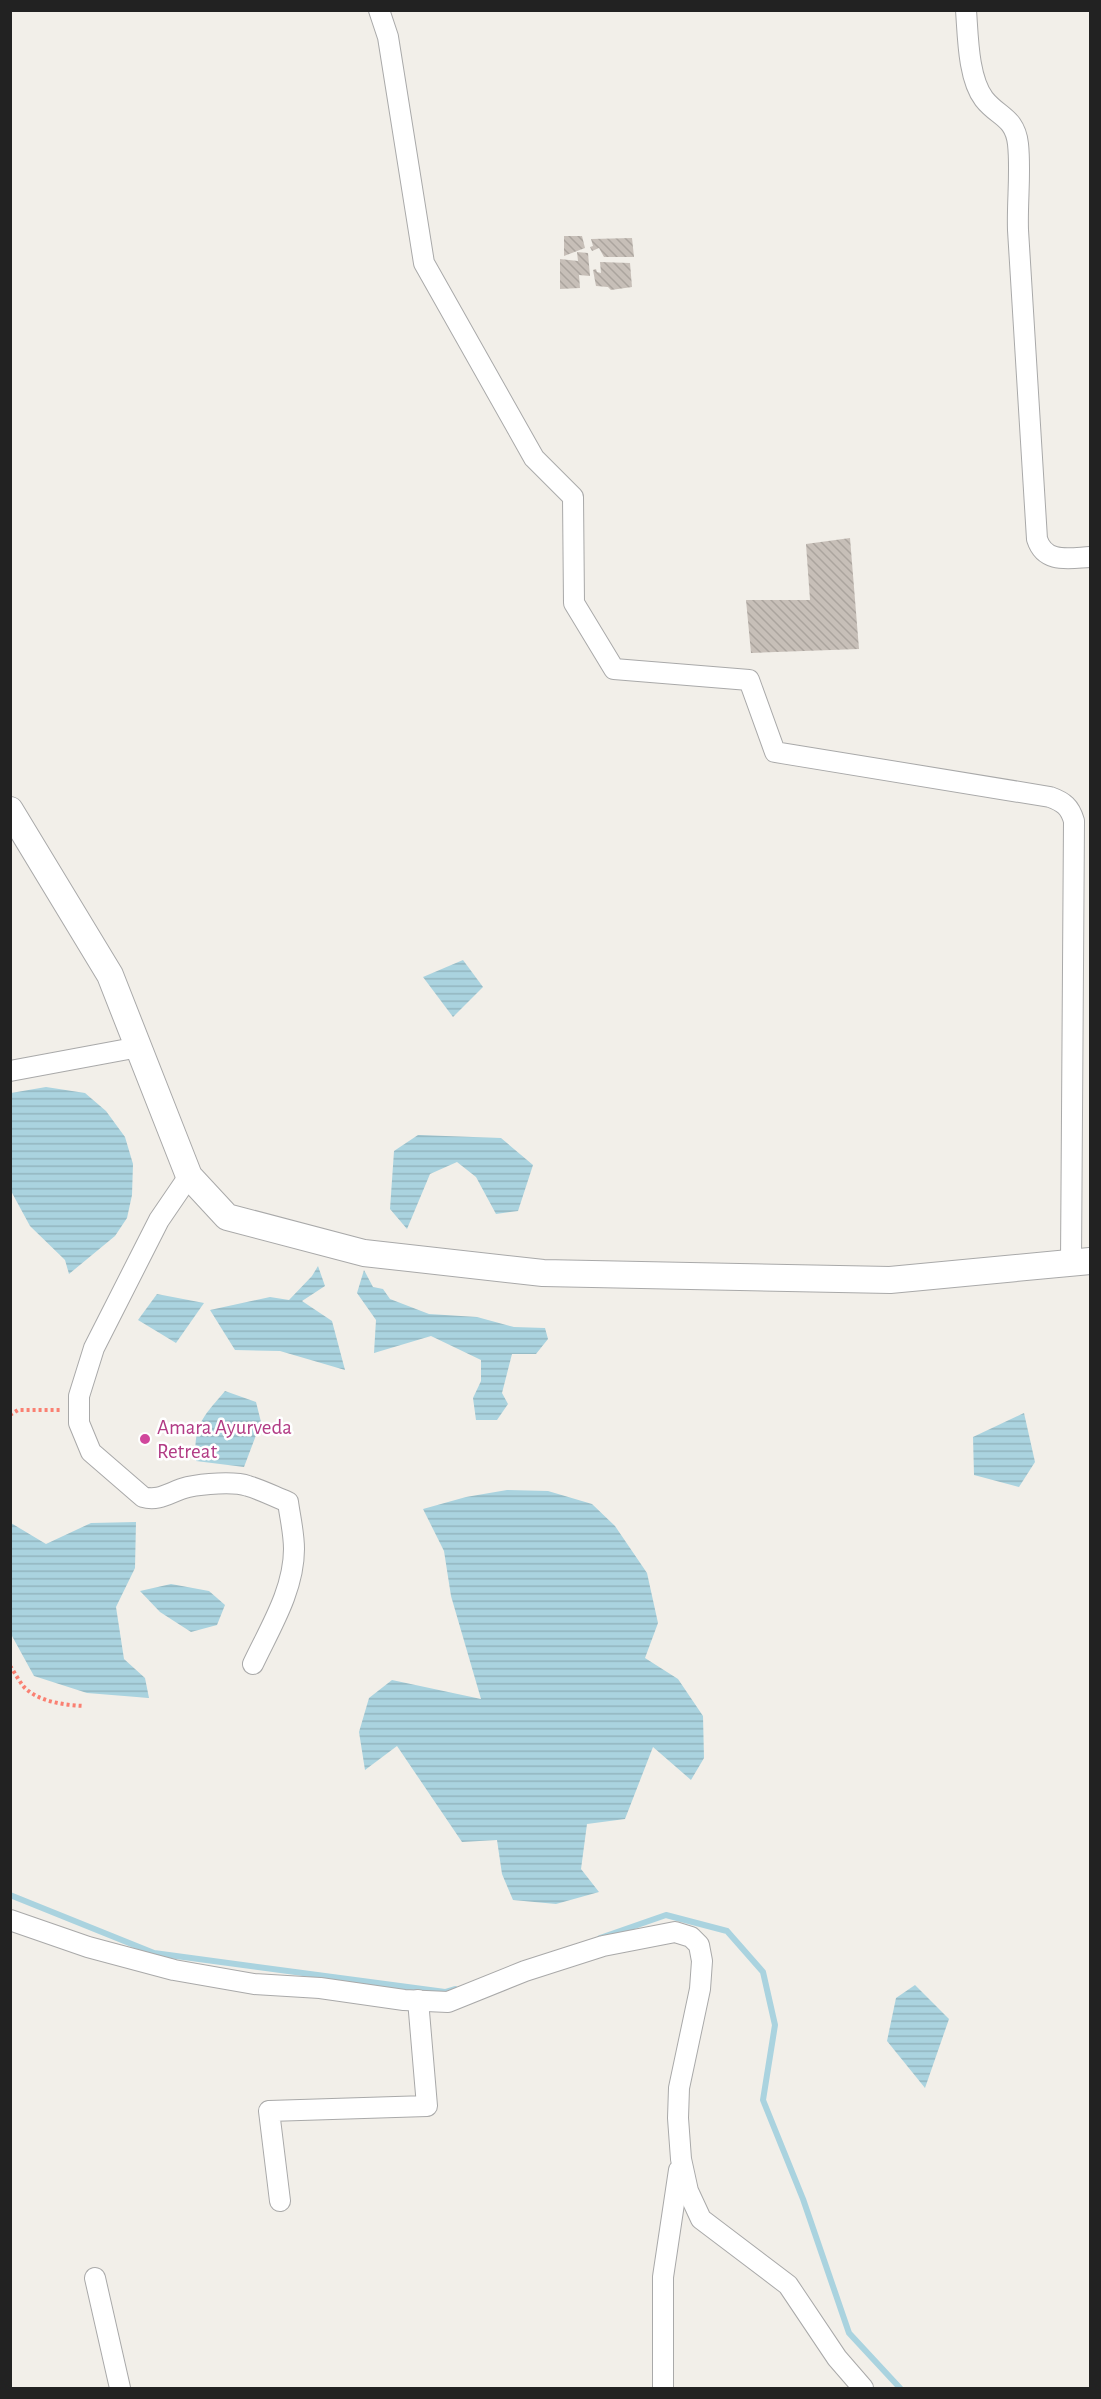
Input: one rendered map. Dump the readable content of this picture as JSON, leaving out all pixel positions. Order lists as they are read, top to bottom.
{
  "places": ["Amara Ayurveda Retreat"]
}
